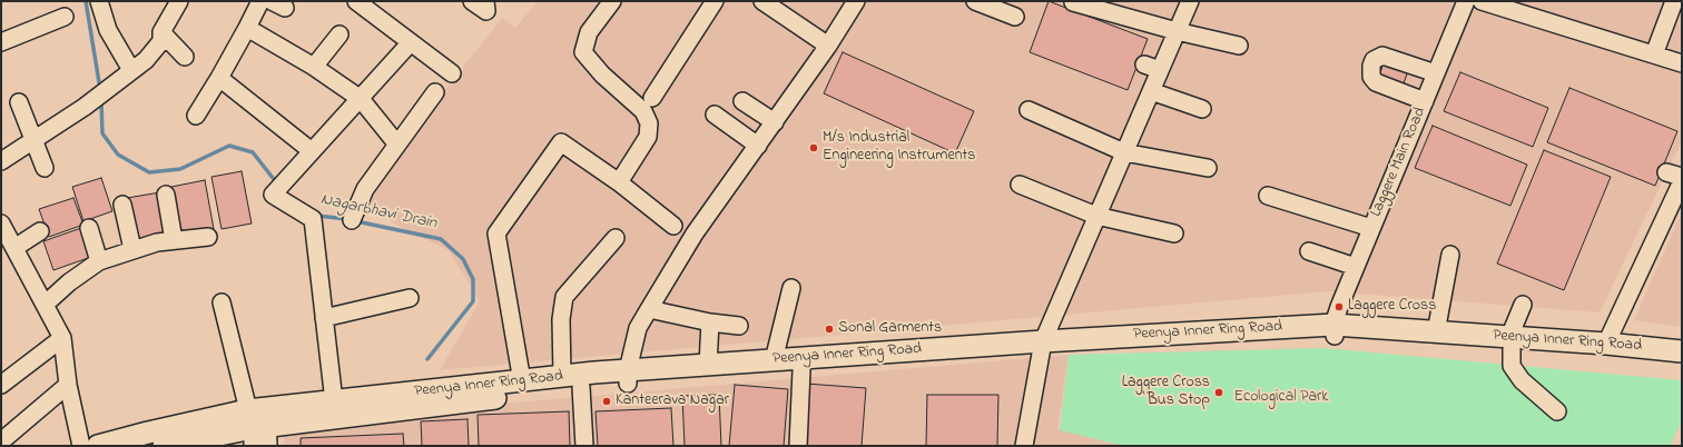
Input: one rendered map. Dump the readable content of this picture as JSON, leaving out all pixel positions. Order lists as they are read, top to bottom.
{
  "streets": {
    "main road": ["Peenya Inner Ring Road"],
    "street": ["Laggere Main Road"]
  },
  "crossings": [
    ["Laggere Main Road", "Peenya Inner Ring Road"]
  ],
  "water": ["Nagarbhavi Drain"],
  "parks": ["Ecological Park"],
  "places": [
    "M/s Industrial Engineering Instruments",
    "Laggere Cross",
    "Sonal Garments",
    "Laggere Cross Bus Stop",
    "Kanteerava Nagar"
  ]
}
